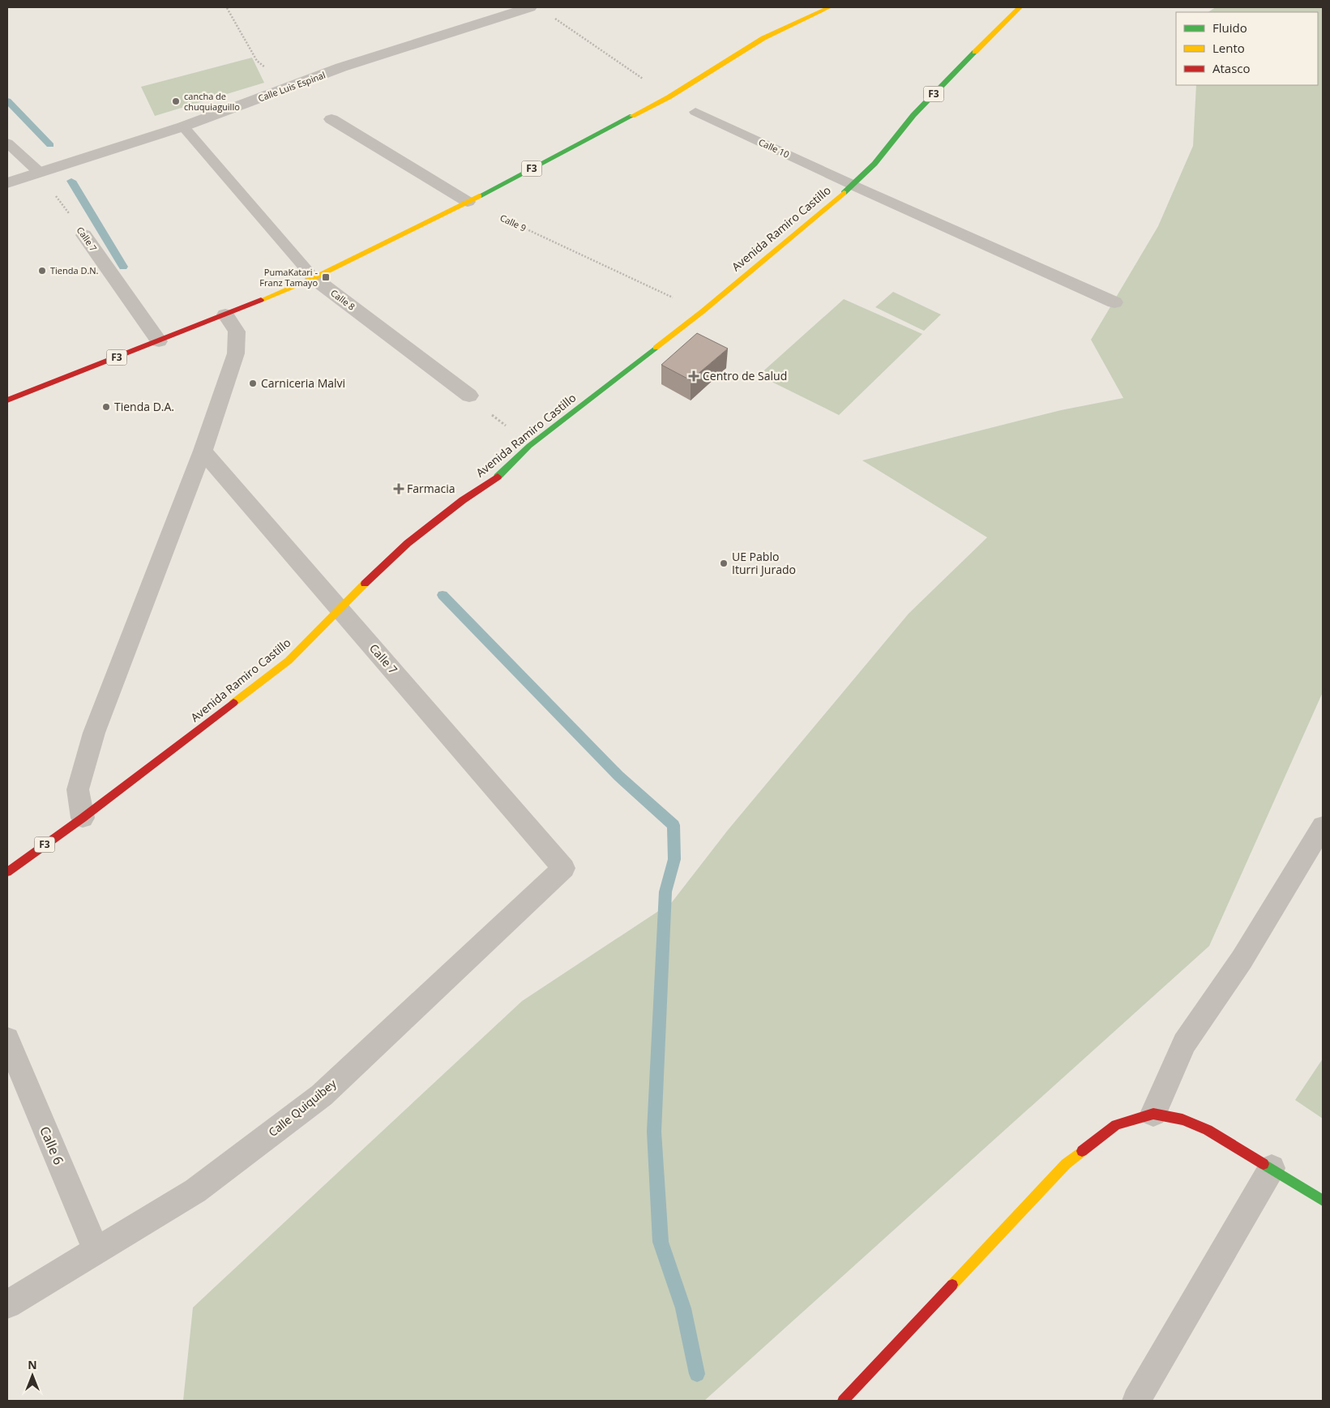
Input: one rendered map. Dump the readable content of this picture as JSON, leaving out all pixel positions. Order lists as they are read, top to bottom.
{
  "streets": {
    "main road": ["F3", "Avenida Ramiro Castillo"],
    "street": [
      "Calle Luis Espinal",
      "Calle 7",
      "Calle 8",
      "Calle Quiquibey",
      "Calle 6"
    ],
    "lane": ["Calle 10"],
    "path": ["Calle 9"]
  },
  "crossings": [
    ["Calle Luis Espinal", "Calle 7"],
    ["Calle Luis Espinal", "Calle 8"],
    ["F3", "Calle 9"],
    ["F3", "Calle 7"],
    ["F3", "Calle 8"],
    ["Calle 10", "Avenida Ramiro Castillo"],
    ["Calle 9", "Avenida Ramiro Castillo"],
    ["Avenida Ramiro Castillo", "Calle 7"],
    ["Calle 7", "Calle Quiquibey"],
    ["Calle Quiquibey", "Calle 6"]
  ],
  "places": {
    "other": [
      "cancha de chuquiaguillo",
      "Tienda D.N.",
      "Carniceria Malvi",
      "Tienda D.A.",
      "UE Pablo Iturri Jurado"
    ],
    "transit": ["PumaKatari - Franz Tamayo"],
    "health": ["Centro de Salud", "Farmacia"]
  },
  "legend": ["Fluido", "Lento", "Atasco"],
  "north": "top"
}
